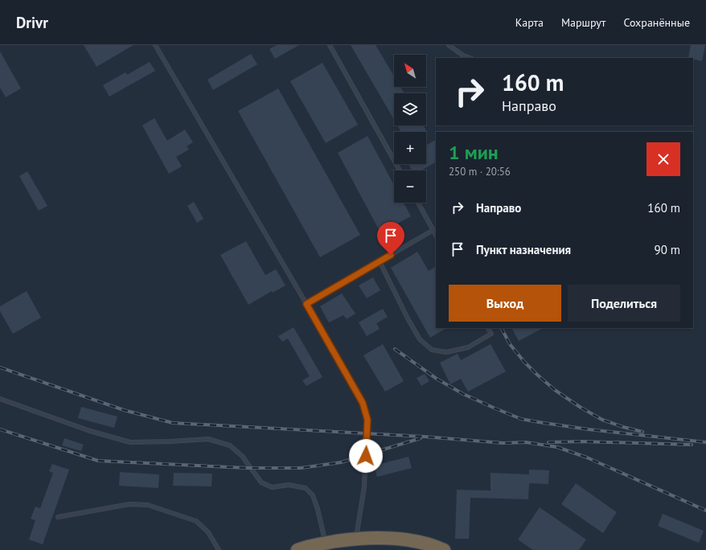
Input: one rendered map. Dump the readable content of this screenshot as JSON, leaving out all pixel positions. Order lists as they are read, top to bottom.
{
  "north": "top left",
  "page": {
    "header": "Drivr",
    "nav": ["Карта", "Маршрут", "Сохранённые"],
    "map_buttons": ["+", "−"],
    "turn": ["160 m", "Направо"],
    "heading": ["1 мин", "250 m · 20:56"],
    "list": [
      {
        "name": "Направо",
        "value": "160 m"
      },
      {
        "name": "Пункт назначения",
        "value": "90 m"
      }
    ],
    "buttons": ["Выход", "Поделиться"]
  }
}
